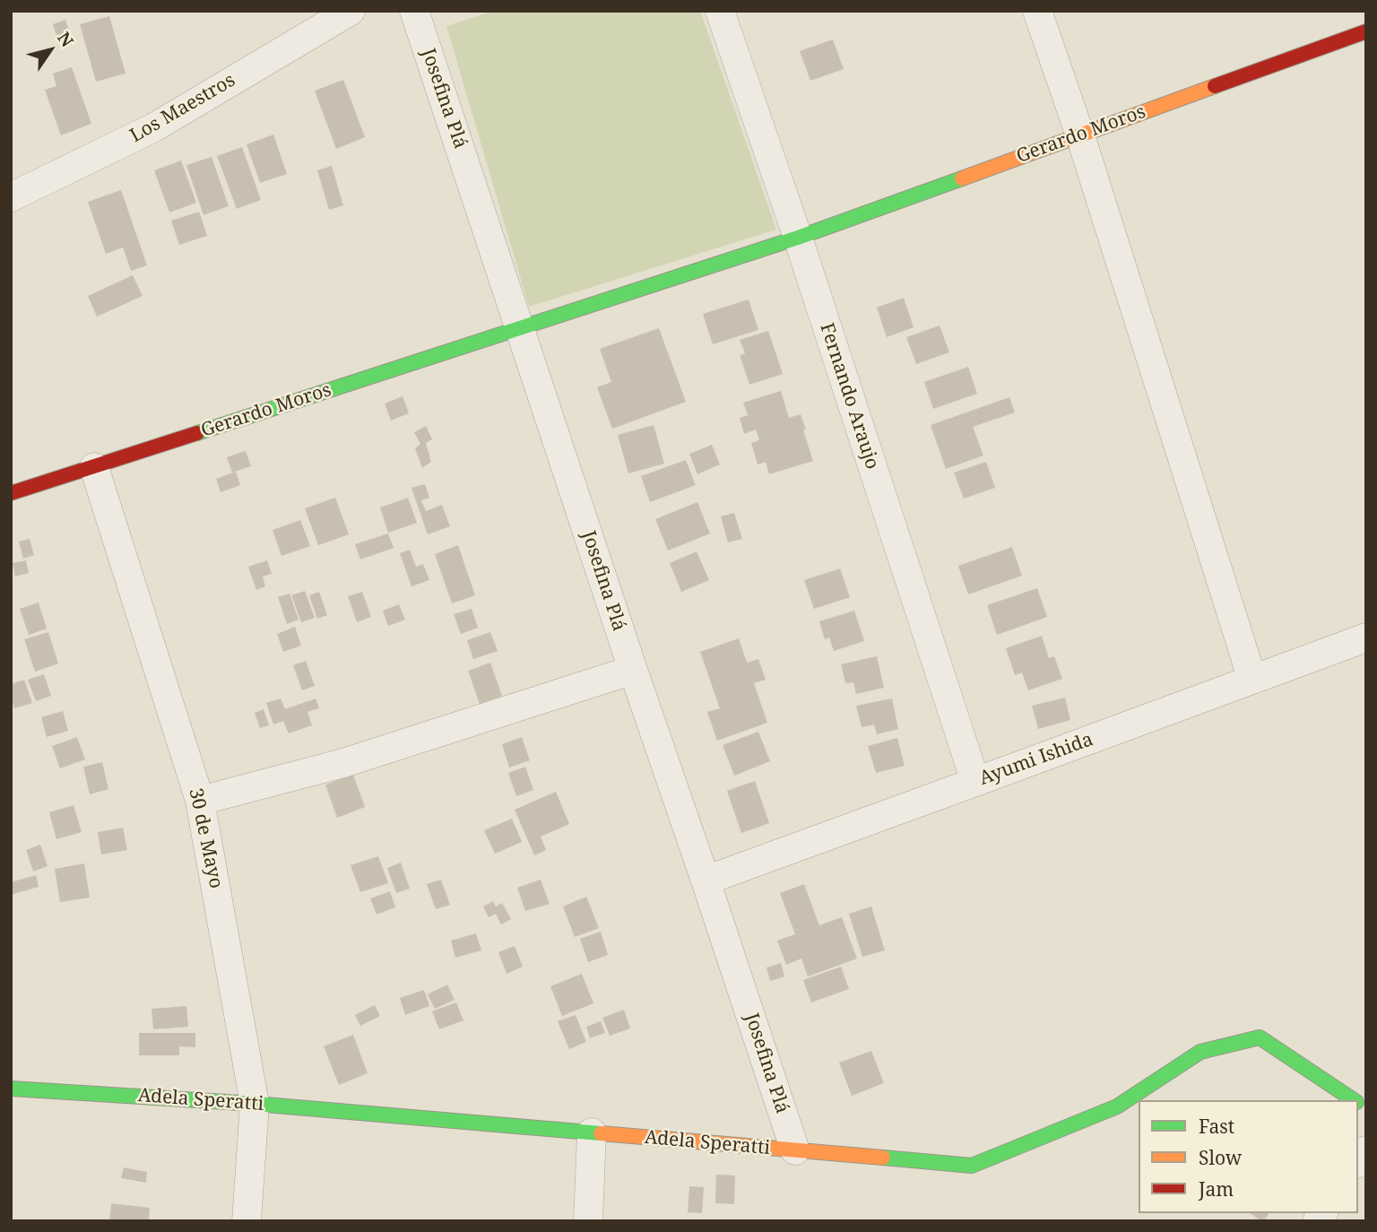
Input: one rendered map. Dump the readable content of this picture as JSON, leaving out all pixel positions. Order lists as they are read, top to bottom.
{
  "streets": {
    "street": [
      "Josefina Plá",
      "Los Maestros",
      "Gerardo Moros",
      "Fernando Araujo",
      "Ayumi Ishida",
      "30 de Mayo",
      "Adela Speratti"
    ]
  },
  "crossings": [
    ["Josefina Plá", "Gerardo Moros"],
    ["Josefina Plá", "Ayumi Ishida"],
    ["Josefina Plá", "Adela Speratti"],
    ["Gerardo Moros", "Fernando Araujo"],
    ["Gerardo Moros", "30 de Mayo"],
    ["Fernando Araujo", "Ayumi Ishida"],
    ["30 de Mayo", "Adela Speratti"]
  ],
  "legend": ["Fast", "Slow", "Jam"],
  "north": "top right"
}
